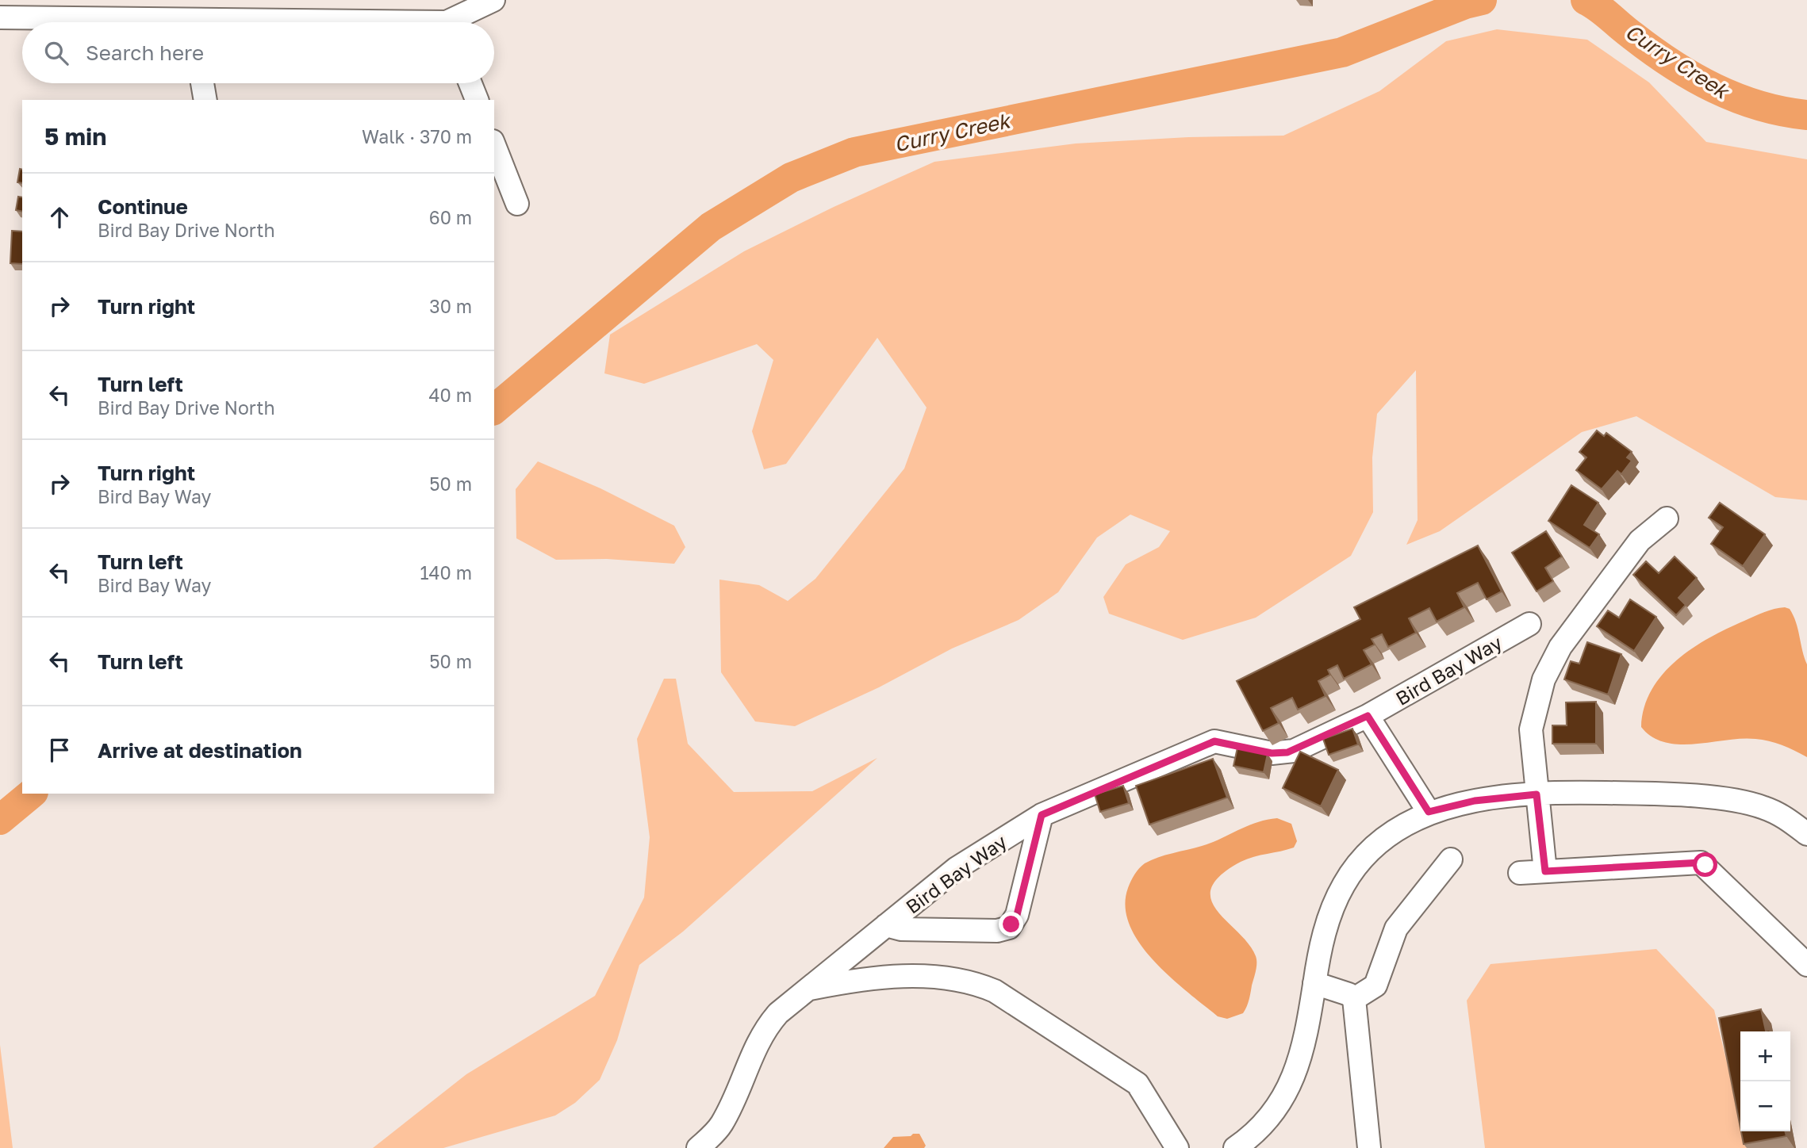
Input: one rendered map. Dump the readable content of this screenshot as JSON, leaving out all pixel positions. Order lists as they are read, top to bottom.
{
  "streets": {
    "street": ["Bird Bay Way"]
  },
  "water": ["Curry Creek"],
  "page": {
    "search": "Search here",
    "heading": ["5 min", "Walk · 370 m"],
    "list": [
      ["Continue", "Bird Bay Drive North", "60 m"],
      ["Turn right", "30 m"],
      ["Turn left", "Bird Bay Drive North", "40 m"],
      ["Turn right", "Bird Bay Way", "50 m"],
      ["Turn left", "Bird Bay Way", "140 m"],
      ["Turn left", "50 m"],
      "Arrive at destination"
    ],
    "map_buttons": ["+", "−"]
  }
}
